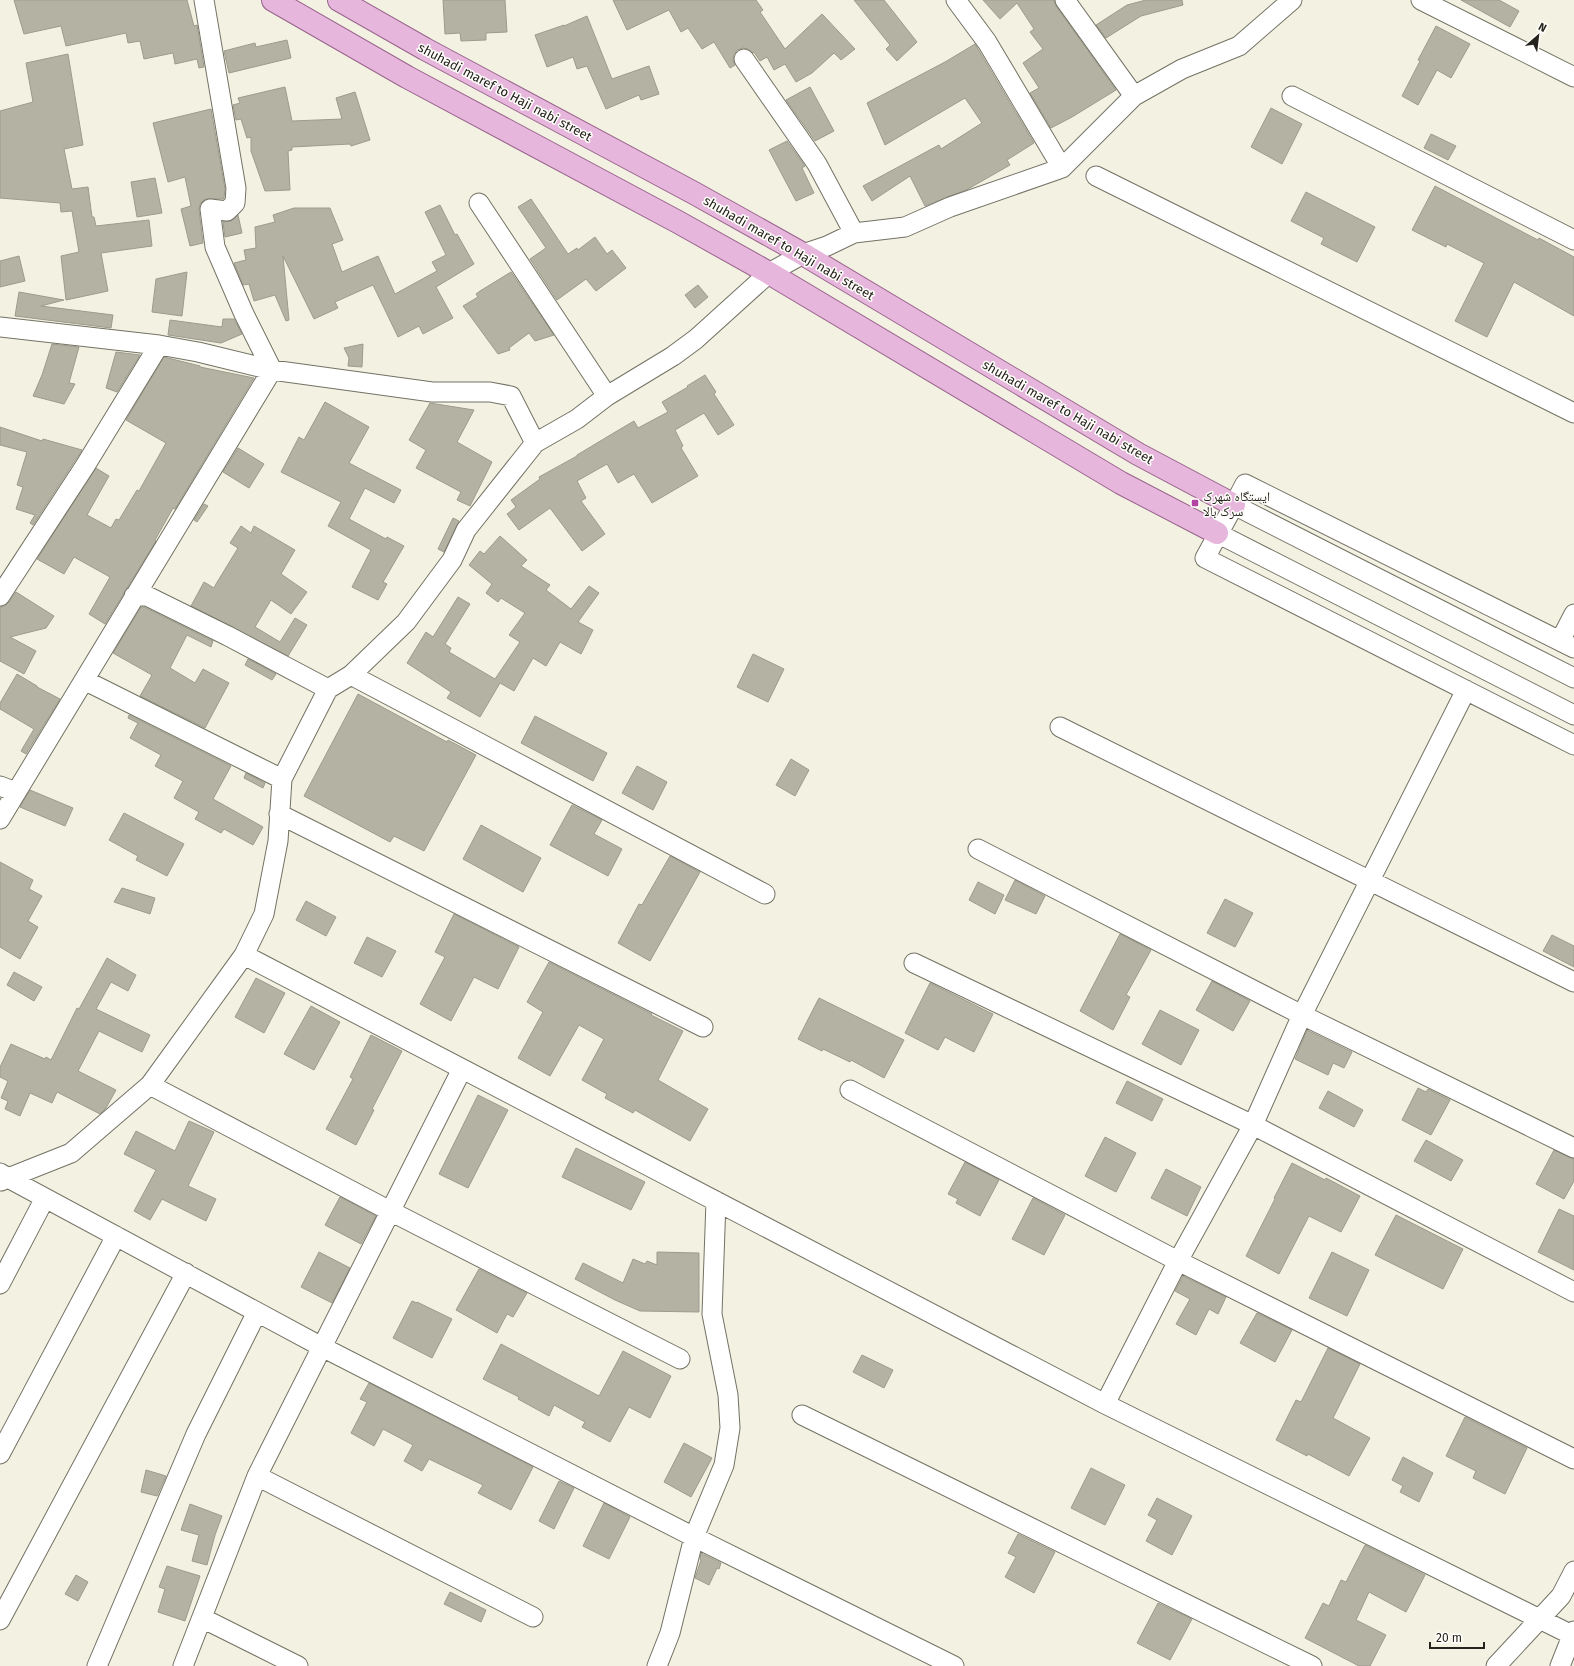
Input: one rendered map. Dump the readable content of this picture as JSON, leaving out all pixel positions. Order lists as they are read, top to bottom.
{
  "streets": {
    "main road": ["shuhadi maref to Haji nabi street"]
  },
  "places": {
    "transit": ["ایستگاه شهرک سرک بالا"]
  },
  "scale_bar": "20 m",
  "north": "top right"
}
